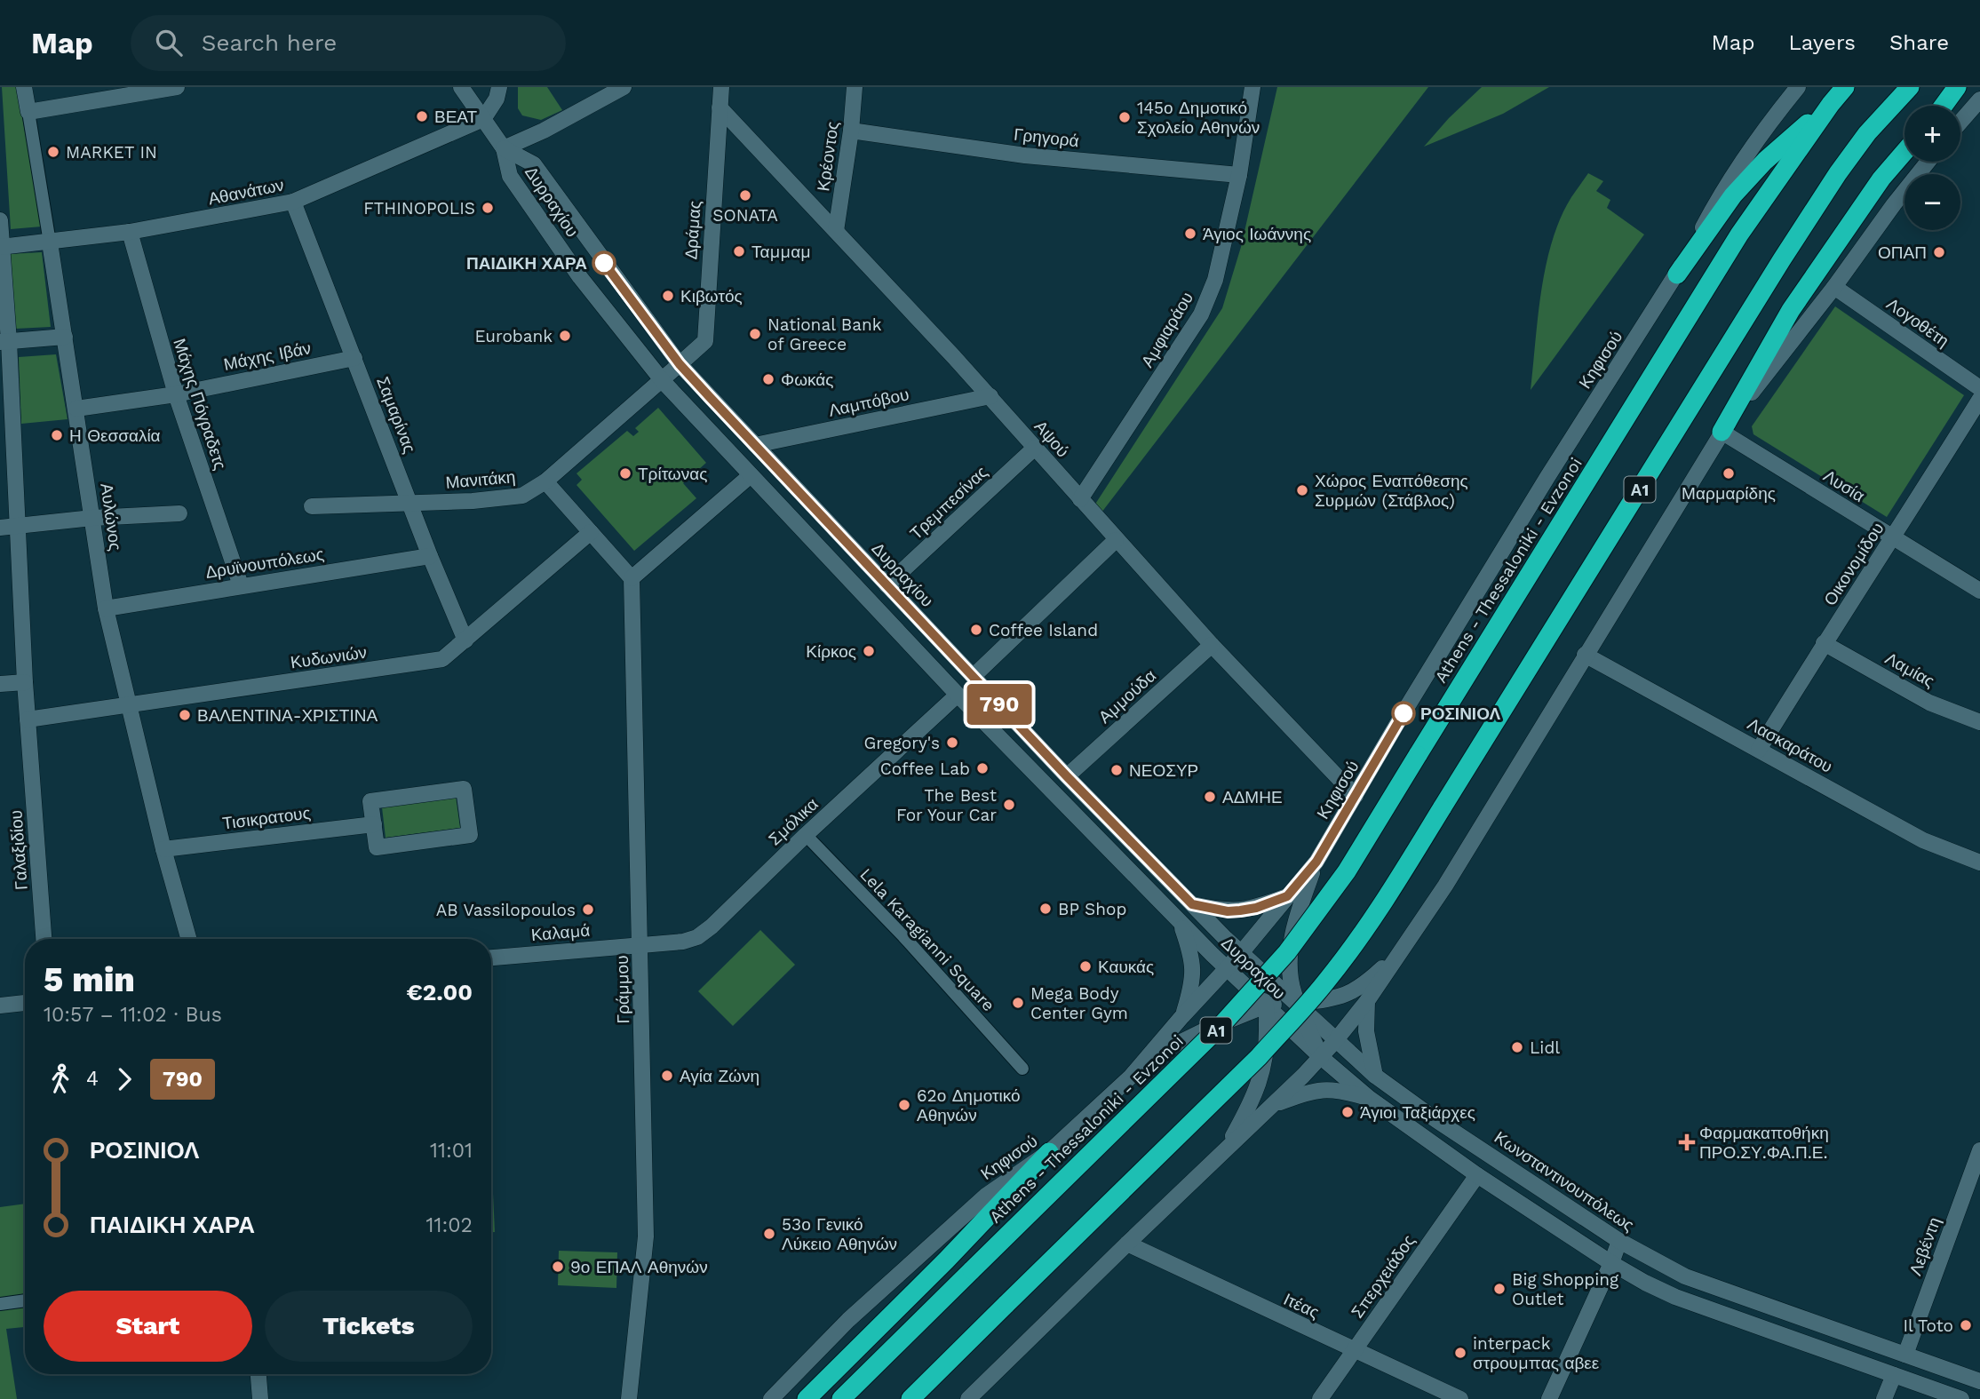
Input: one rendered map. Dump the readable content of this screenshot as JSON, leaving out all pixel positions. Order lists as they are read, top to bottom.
{
  "streets": {
    "highway": ["Α1", "Athens - Thessaloniki - Evzonoi"],
    "street": [
      "Γρηγορά",
      "Κρέοντος",
      "Αθανάτων",
      "Δυρραχίου",
      "Δράμας",
      "Λογοθέτη",
      "Αμφιαράου",
      "Μάχης Ιβάν",
      "Κηφισού",
      "Λαμπόβου",
      "Μάχης Πόγραδετς",
      "Σαμαρίνας",
      "Αψού",
      "Μανιτάκη",
      "Λυσία",
      "Τρεμπεσίνας",
      "Αυλώνος",
      "Δρυϊνουπόλεως",
      "Οικονομίδου",
      "Κυδωνιών",
      "Λαμίας",
      "Αμμούδα",
      "Λασκαράτου",
      "Τισικρατους",
      "Σμόλικα",
      "Γαλαξιδίου",
      "Καλαμά",
      "Lela Karagianni Square",
      "Γράμμου",
      "Κωνσταντινουπόλεως",
      "Λεβέντη",
      "Σπερχειάδος",
      "Ιτέας"
    ]
  },
  "crossings": [
    ["Γρηγορά", "Κρέοντος"],
    ["Γρηγορά", "Αμφιαράου"],
    ["Κρέοντος", "Αψού"],
    ["Αθανάτων", "Δυρραχίου"],
    ["Αθανάτων", "Μάχης Πόγραδετς"],
    ["Αθανάτων", "Σαμαρίνας"],
    ["Αθανάτων", "Αυλώνος"],
    ["Δυρραχίου", "Δράμας"],
    ["Δυρραχίου", "Κηφισού"],
    ["Δυρραχίου", "Λαμπόβου"],
    ["Δυρραχίου", "Μανιτάκη"],
    ["Δυρραχίου", "Τρεμπεσίνας"],
    ["Δυρραχίου", "Αμμούδα"],
    ["Δυρραχίου", "Σμόλικα"],
    ["Δυρραχίου", "Κωνσταντινουπόλεως"],
    ["Δράμας", "Αψού"],
    ["Δράμας", "Μανιτάκη"],
    ["Αμφιαράου", "Αψού"],
    ["Μάχης Ιβάν", "Μάχης Πόγραδετς"],
    ["Μάχης Ιβάν", "Σαμαρίνας"],
    ["Μάχης Ιβάν", "Αυλώνος"],
    ["Κηφισού", "Αψού"],
    ["Κηφισού", "Κωνσταντινουπόλεως"],
    ["Λαμπόβου", "Αψού"],
    ["Μάχης Πόγραδετς", "Δρυϊνουπόλεως"],
    ["Σαμαρίνας", "Μανιτάκη"],
    ["Σαμαρίνας", "Δρυϊνουπόλεως"],
    ["Σαμαρίνας", "Κυδωνιών"],
    ["Αψού", "Τρεμπεσίνας"],
    ["Αψού", "Αμμούδα"],
    ["Λυσία", "Οικονομίδου"],
    ["Αυλώνος", "Δρυϊνουπόλεως"],
    ["Αυλώνος", "Κυδωνιών"],
    ["Αυλώνος", "Τισικρατους"],
    ["Οικονομίδου", "Λαμίας"],
    ["Οικονομίδου", "Λασκαράτου"],
    ["Κυδωνιών", "Γαλαξιδίου"],
    ["Σμόλικα", "Καλαμά"],
    ["Σμόλικα", "Lela Karagianni Square"],
    ["Σμόλικα", "Γράμμου"],
    ["Καλαμά", "Γράμμου"],
    ["Κωνσταντινουπόλεως", "Λεβέντη"],
    ["Σπερχειάδος", "Ιτέας"]
  ],
  "places": {
    "other": [
      "ΒΕΑΤ",
      "145ο Δημοτικό Σχολείο Αθηνών",
      "MARKET IN",
      "SONATA",
      "FTHINOPOLIS",
      "Άγιος Ιωάννης",
      "Ταμμαμ",
      "ΟΠΑΠ",
      "ΠΑΙΔΙΚΗ ΧΑΡΑ",
      "Κιβωτός",
      "National Bank of Greece",
      "Eurobank",
      "Φωκάς",
      "Η Θεσσαλία",
      "Τρίτωνας",
      "Μαρμαρίδης",
      "Χώρος Εναπόθεσης Συρμών (Στάβλος)",
      "Coffee Island",
      "Κίρκος",
      "ΡΟΣΙΝΙΟΛ",
      "ΒΑΛΕΝΤΙΝΑ-ΧΡΙΣΤΙΝΑ",
      "Gregory's",
      "Coffee Lab",
      "ΝΕΟΣΥΡ",
      "ΑΔΜΗΕ",
      "The Best For Your Car",
      "BP Shop",
      "AB Vassilopoulos",
      "Καυκάς",
      "Mega Body Center Gym",
      "Lidl",
      "Αγία Ζώνη",
      "62ο Δημοτικό Αθηνών",
      "Άγιοι Ταξιάρχες",
      "53ο Γενικό Λύκειο Αθηνών",
      "9ο ΕΠΑΛ Αθηνών",
      "Big Shopping Outlet",
      "Il Toto",
      "interpack στρουμπας αβεε"
    ],
    "health": ["Φαρμακαποθήκη ΠΡΟ.ΣΥ.ΦΑ.Π.Ε."]
  },
  "lines": ["bus line 790"],
  "page": {
    "header": "Map",
    "search": "Search here",
    "nav": ["Map", "Layers", "Share"],
    "on_map": "790",
    "map_buttons": ["+", "−"],
    "heading": ["5 min", "10:57 – 11:02 · Bus", "€2.00"],
    "legs": ["4", "790"],
    "list": [
      {
        "name": "ΡΟΣΙΝΙΟΛ",
        "value": "11:01"
      },
      {
        "name": "ΠΑΙΔΙΚΗ ΧΑΡΑ",
        "value": "11:02"
      }
    ],
    "buttons": ["Start", "Tickets"]
  }
}
